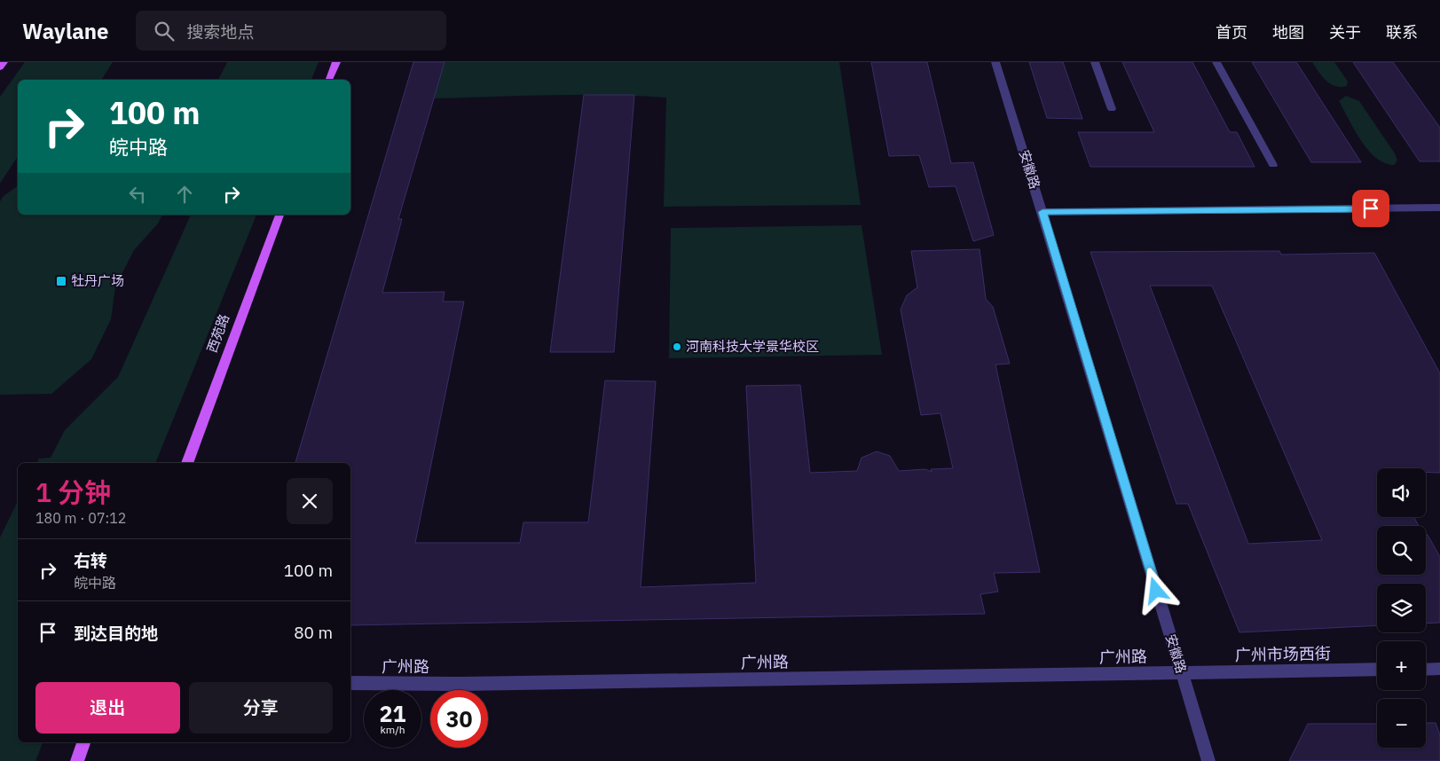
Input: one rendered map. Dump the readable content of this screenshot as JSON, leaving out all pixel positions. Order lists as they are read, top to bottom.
{
  "streets": {
    "main road": ["西苑路"],
    "street": ["安徽路", "广州市场西街", "广州路"]
  },
  "crossings": [
    ["安徽路", "广州市场西街"],
    ["安徽路", "广州路"],
    ["广州市场西街", "广州路"]
  ],
  "places": {
    "transit": ["牡丹广场"],
    "other": ["河南科技大学景华校区"]
  },
  "page": {
    "header": "Waylane",
    "search": "搜索地点",
    "nav": [
      "首页",
      "地图",
      "关于",
      "联系"
    ],
    "turn": ["100 m", "皖中路"],
    "heading": ["1 分钟", "180 m · 07:12"],
    "map_buttons": ["+", "−"],
    "list": [
      {
        "name": "右转",
        "note": "皖中路",
        "value": "100 m"
      },
      {
        "name": "到达目的地",
        "value": "80 m"
      }
    ],
    "buttons": ["退出", "分享"],
    "speed": "21 km/h",
    "limit": "30"
  }
}
